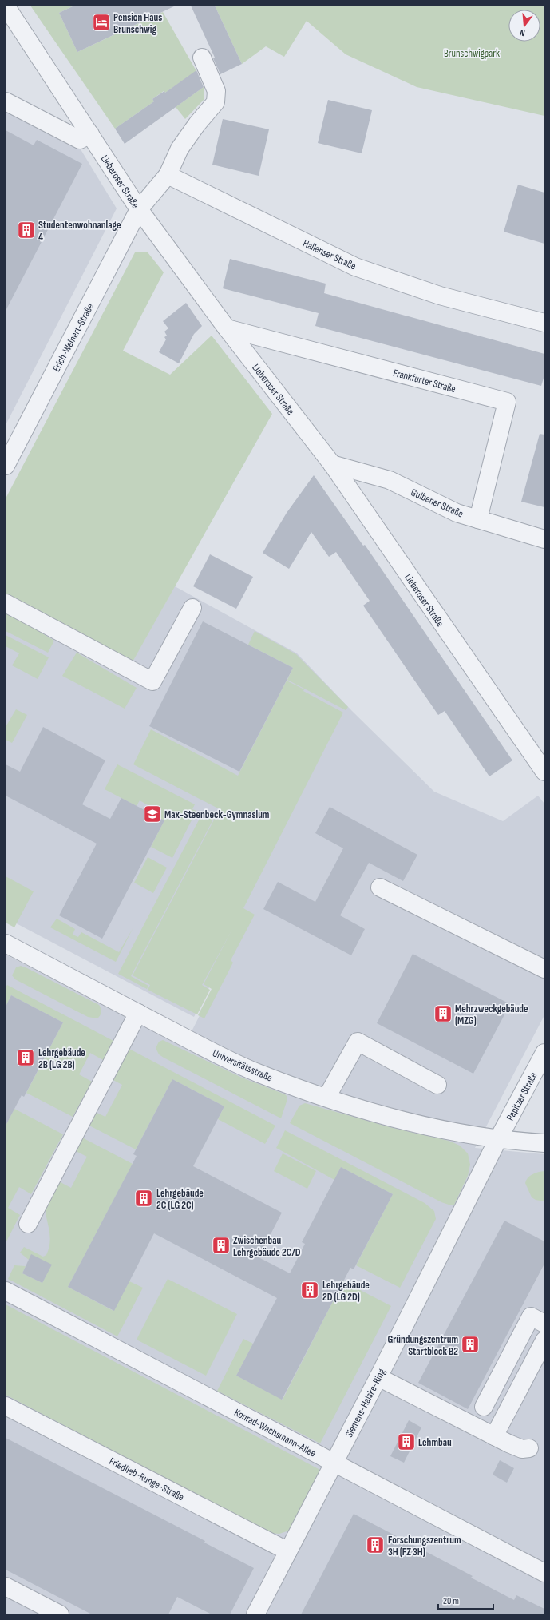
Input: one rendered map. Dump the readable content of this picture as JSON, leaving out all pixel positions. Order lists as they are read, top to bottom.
{
  "streets": {
    "street": [
      "Lieberoser Straße",
      "Hallenser Straße",
      "Erich-Weinert-Straße",
      "Frankfurter Straße",
      "Gulbener Straße",
      "Universitätsstraße",
      "Papitzer Straße",
      "Siemens-Halske-Ring",
      "Konrad-Wachsmann-Allee",
      "Friedlieb-Runge-Straße"
    ]
  },
  "crossings": [
    ["Lieberoser Straße", "Erich-Weinert-Straße"],
    ["Lieberoser Straße", "Frankfurter Straße"],
    ["Lieberoser Straße", "Gulbener Straße"],
    ["Frankfurter Straße", "Gulbener Straße"],
    ["Universitätsstraße", "Papitzer Straße"],
    ["Universitätsstraße", "Siemens-Halske-Ring"],
    ["Papitzer Straße", "Siemens-Halske-Ring"],
    ["Siemens-Halske-Ring", "Konrad-Wachsmann-Allee"],
    ["Siemens-Halske-Ring", "Friedlieb-Runge-Straße"]
  ],
  "parks": ["Brunschwigpark"],
  "places": {
    "hotel": ["Pension Haus Brunschwig"],
    "building": [
      "Studentenwohnanlage 4",
      "Mehrzweckgebäude (MZG)",
      "Lehrgebäude 2B (LG 2B)",
      "Lehrgebäude 2C (LG 2C)",
      "Zwischenbau Lehrgebäude 2C/D",
      "Lehrgebäude 2D (LG 2D)",
      "Gründungszentrum Startblock B2",
      "Lehmbau",
      "Forschungszentrum 3H (FZ 3H)"
    ],
    "school or university": ["Max-Steenbeck-Gymnasium"]
  },
  "scale_bar": "20 m",
  "north": "bottom"
}
